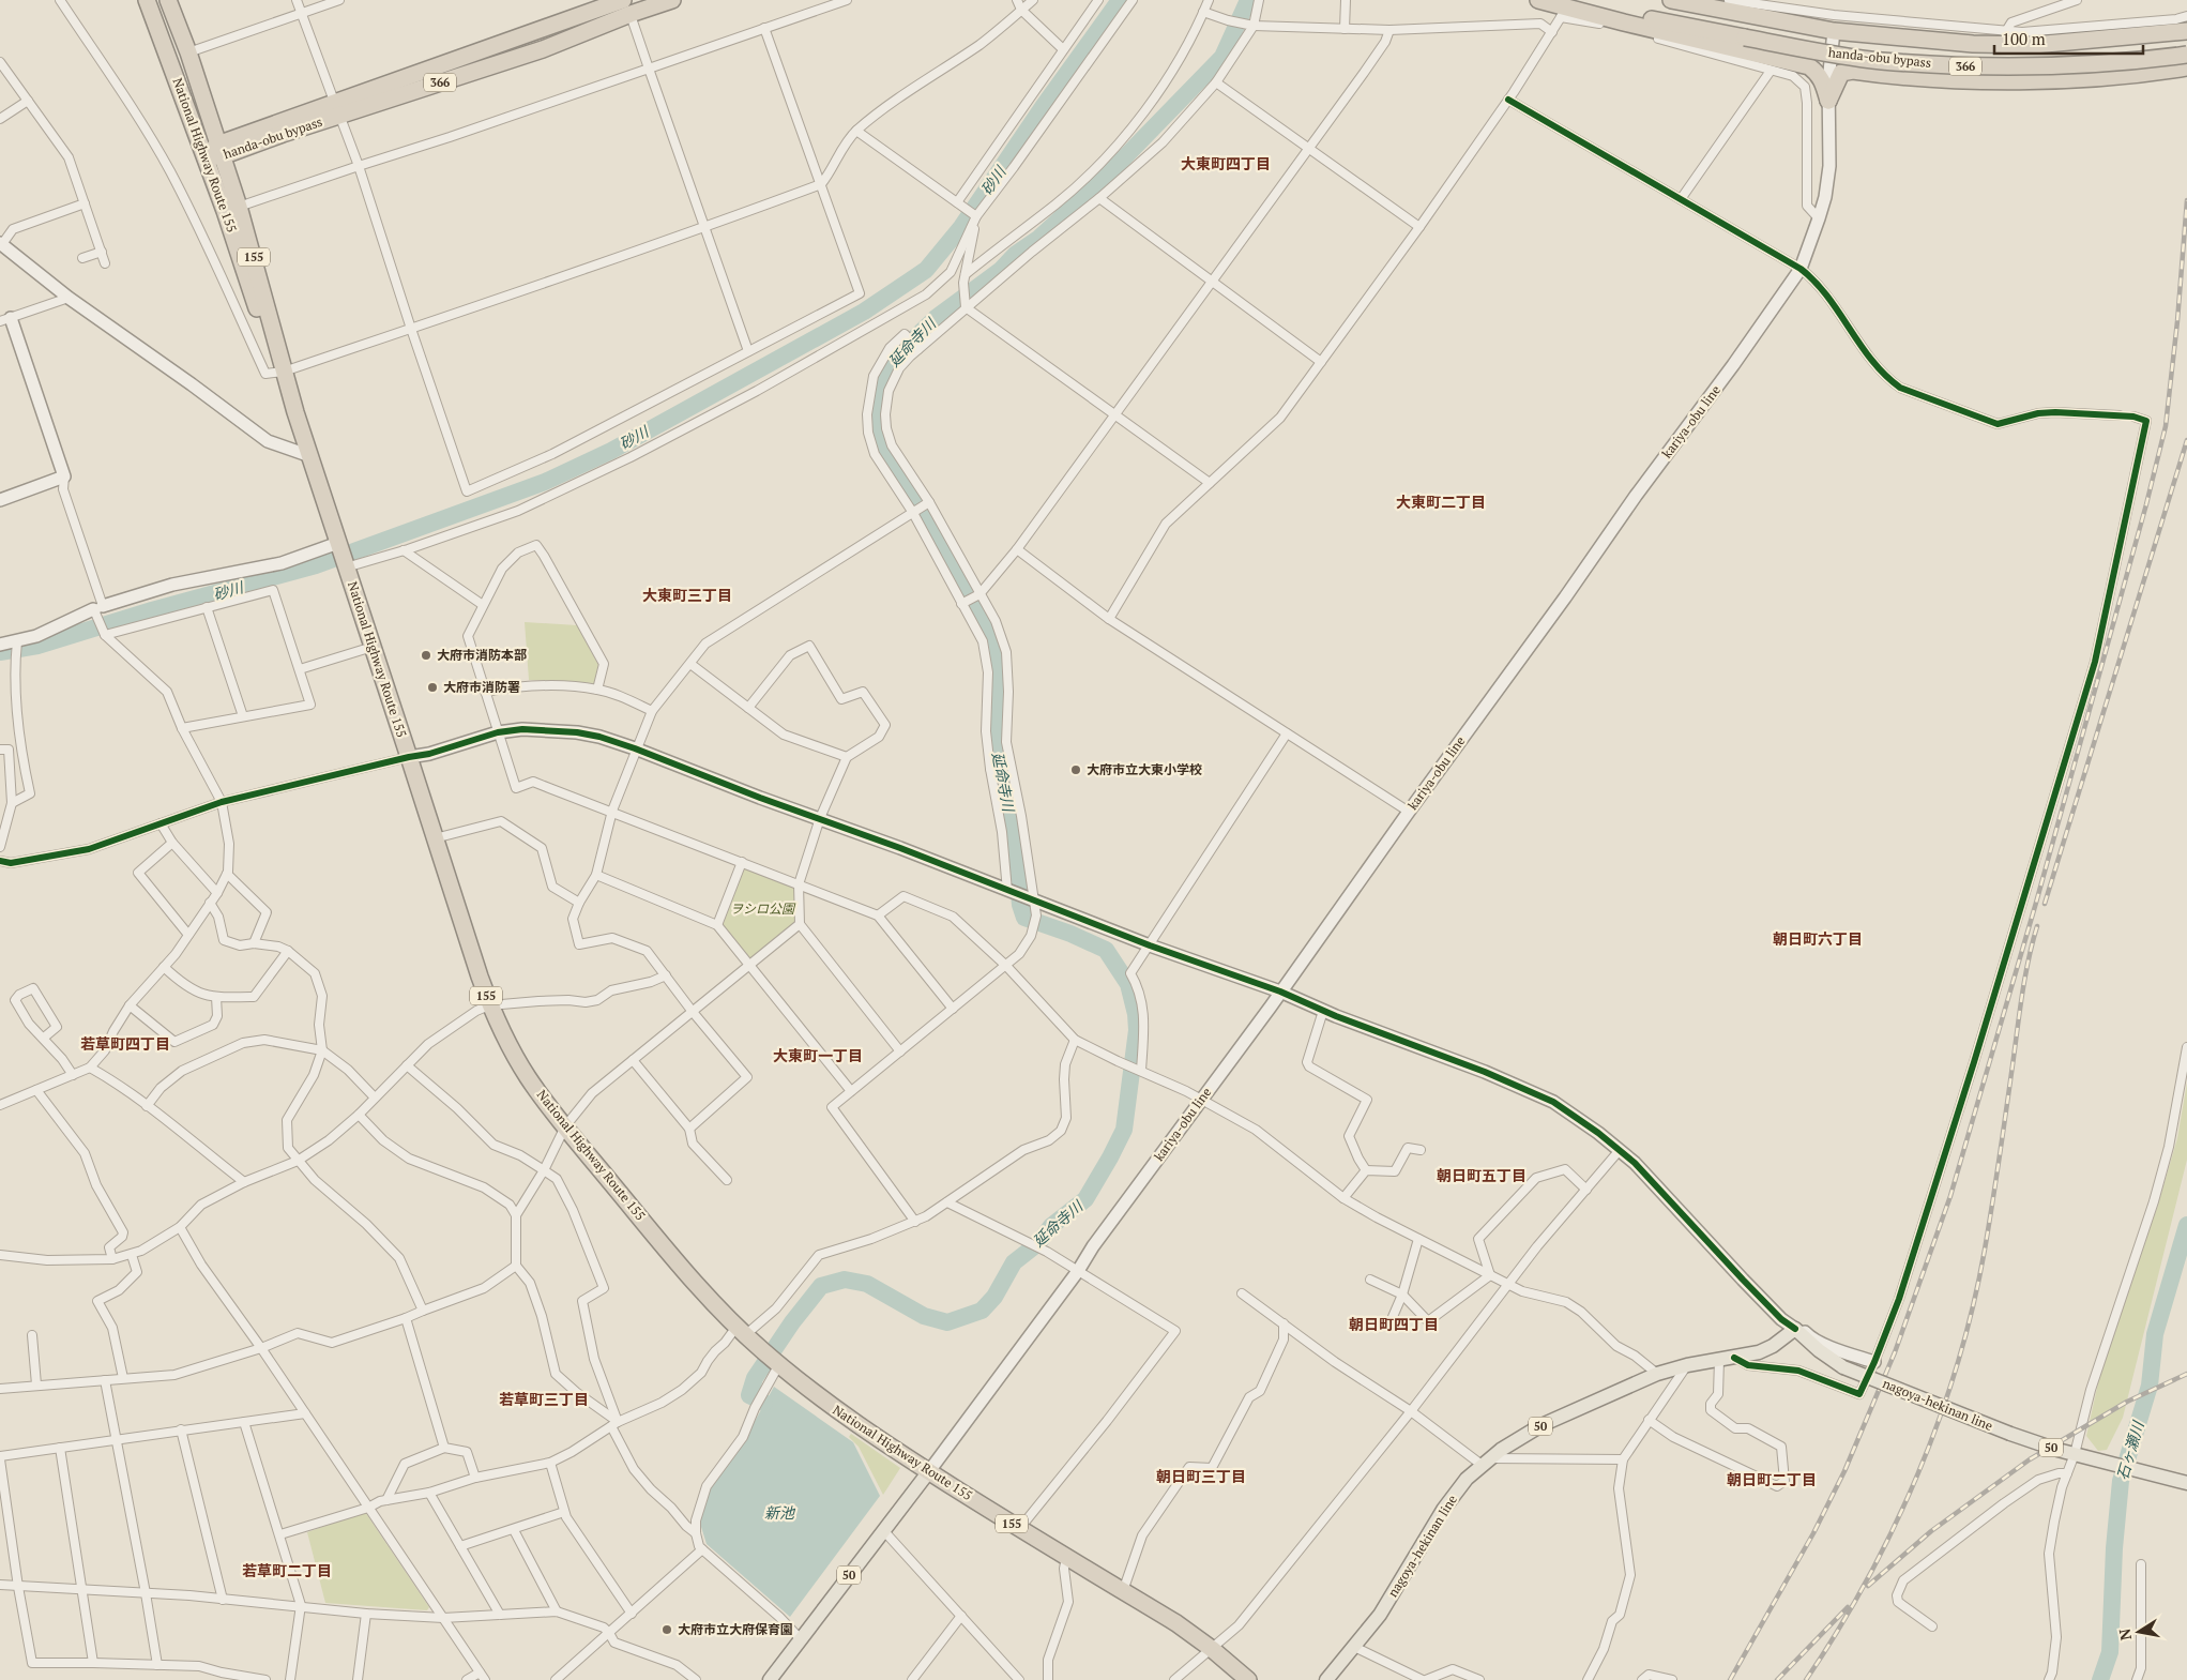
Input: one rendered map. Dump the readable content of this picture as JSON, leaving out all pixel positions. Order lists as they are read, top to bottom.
{
  "streets": {
    "highway": [
      "handa-obu bypass",
      "366",
      "National Highway Route 155",
      "155"
    ],
    "main road": ["nagoya-hekinan line", "50"],
    "street": ["kariya-obu line"]
  },
  "crossings": [
    ["handa-obu bypass", "National Highway Route 155"],
    ["366", "kariya-obu line"],
    ["National Highway Route 155", "kariya-obu line"],
    ["National Highway Route 155", "50"],
    ["kariya-obu line", "50"]
  ],
  "districts": [
    "大東町四丁目",
    "大東町二丁目",
    "大東町三丁目",
    "朝日町六丁目",
    "若草町四丁目",
    "大東町一丁目",
    "朝日町五丁目",
    "朝日町四丁目",
    "若草町三丁目",
    "朝日町三丁目",
    "朝日町二丁目",
    "若草町二丁目"
  ],
  "water": [
    "砂川",
    "延命寺川",
    "石ヶ瀬川",
    "新池"
  ],
  "parks": ["ヲシロ公園"],
  "places": [
    "大府市消防本部",
    "大府市消防署",
    "大府市立大東小学校",
    "大府市立大府保育園"
  ],
  "scale_bar": "100 m",
  "north": "left"
}
